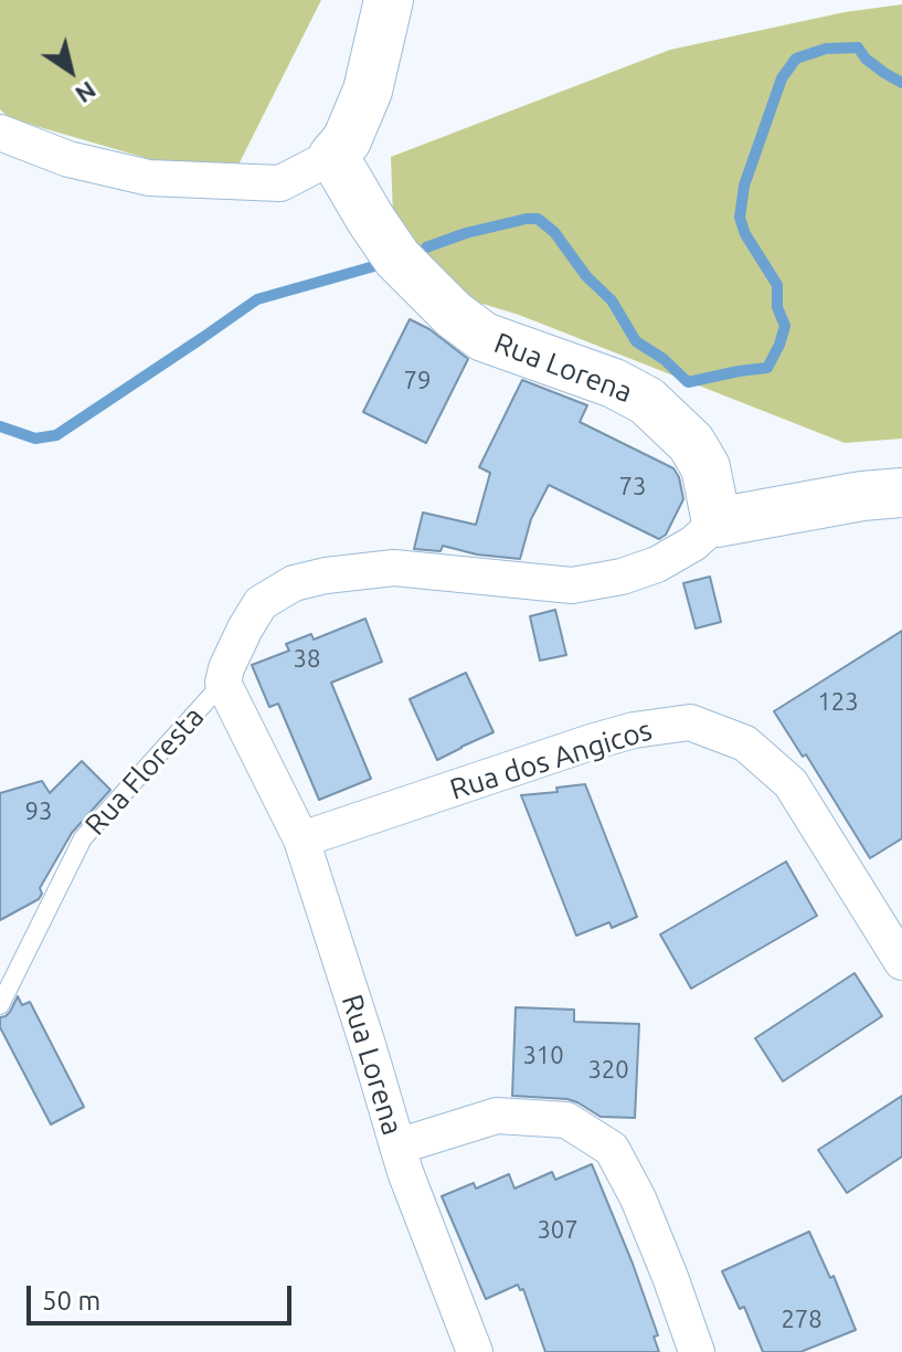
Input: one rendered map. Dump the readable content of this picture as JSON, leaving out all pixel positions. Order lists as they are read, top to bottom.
{
  "streets": {
    "street": ["Rua Lorena", "Rua dos Angicos"],
    "lane": ["Rua Floresta"]
  },
  "crossings": [
    ["Rua Lorena", "Rua dos Angicos"],
    ["Rua Lorena", "Rua Floresta"]
  ],
  "house_numbers": [
    "79",
    "73",
    "38",
    "123",
    "93",
    "310",
    "320",
    "307",
    "278"
  ],
  "scale_bar": "50 m",
  "north": "bottom right"
}
